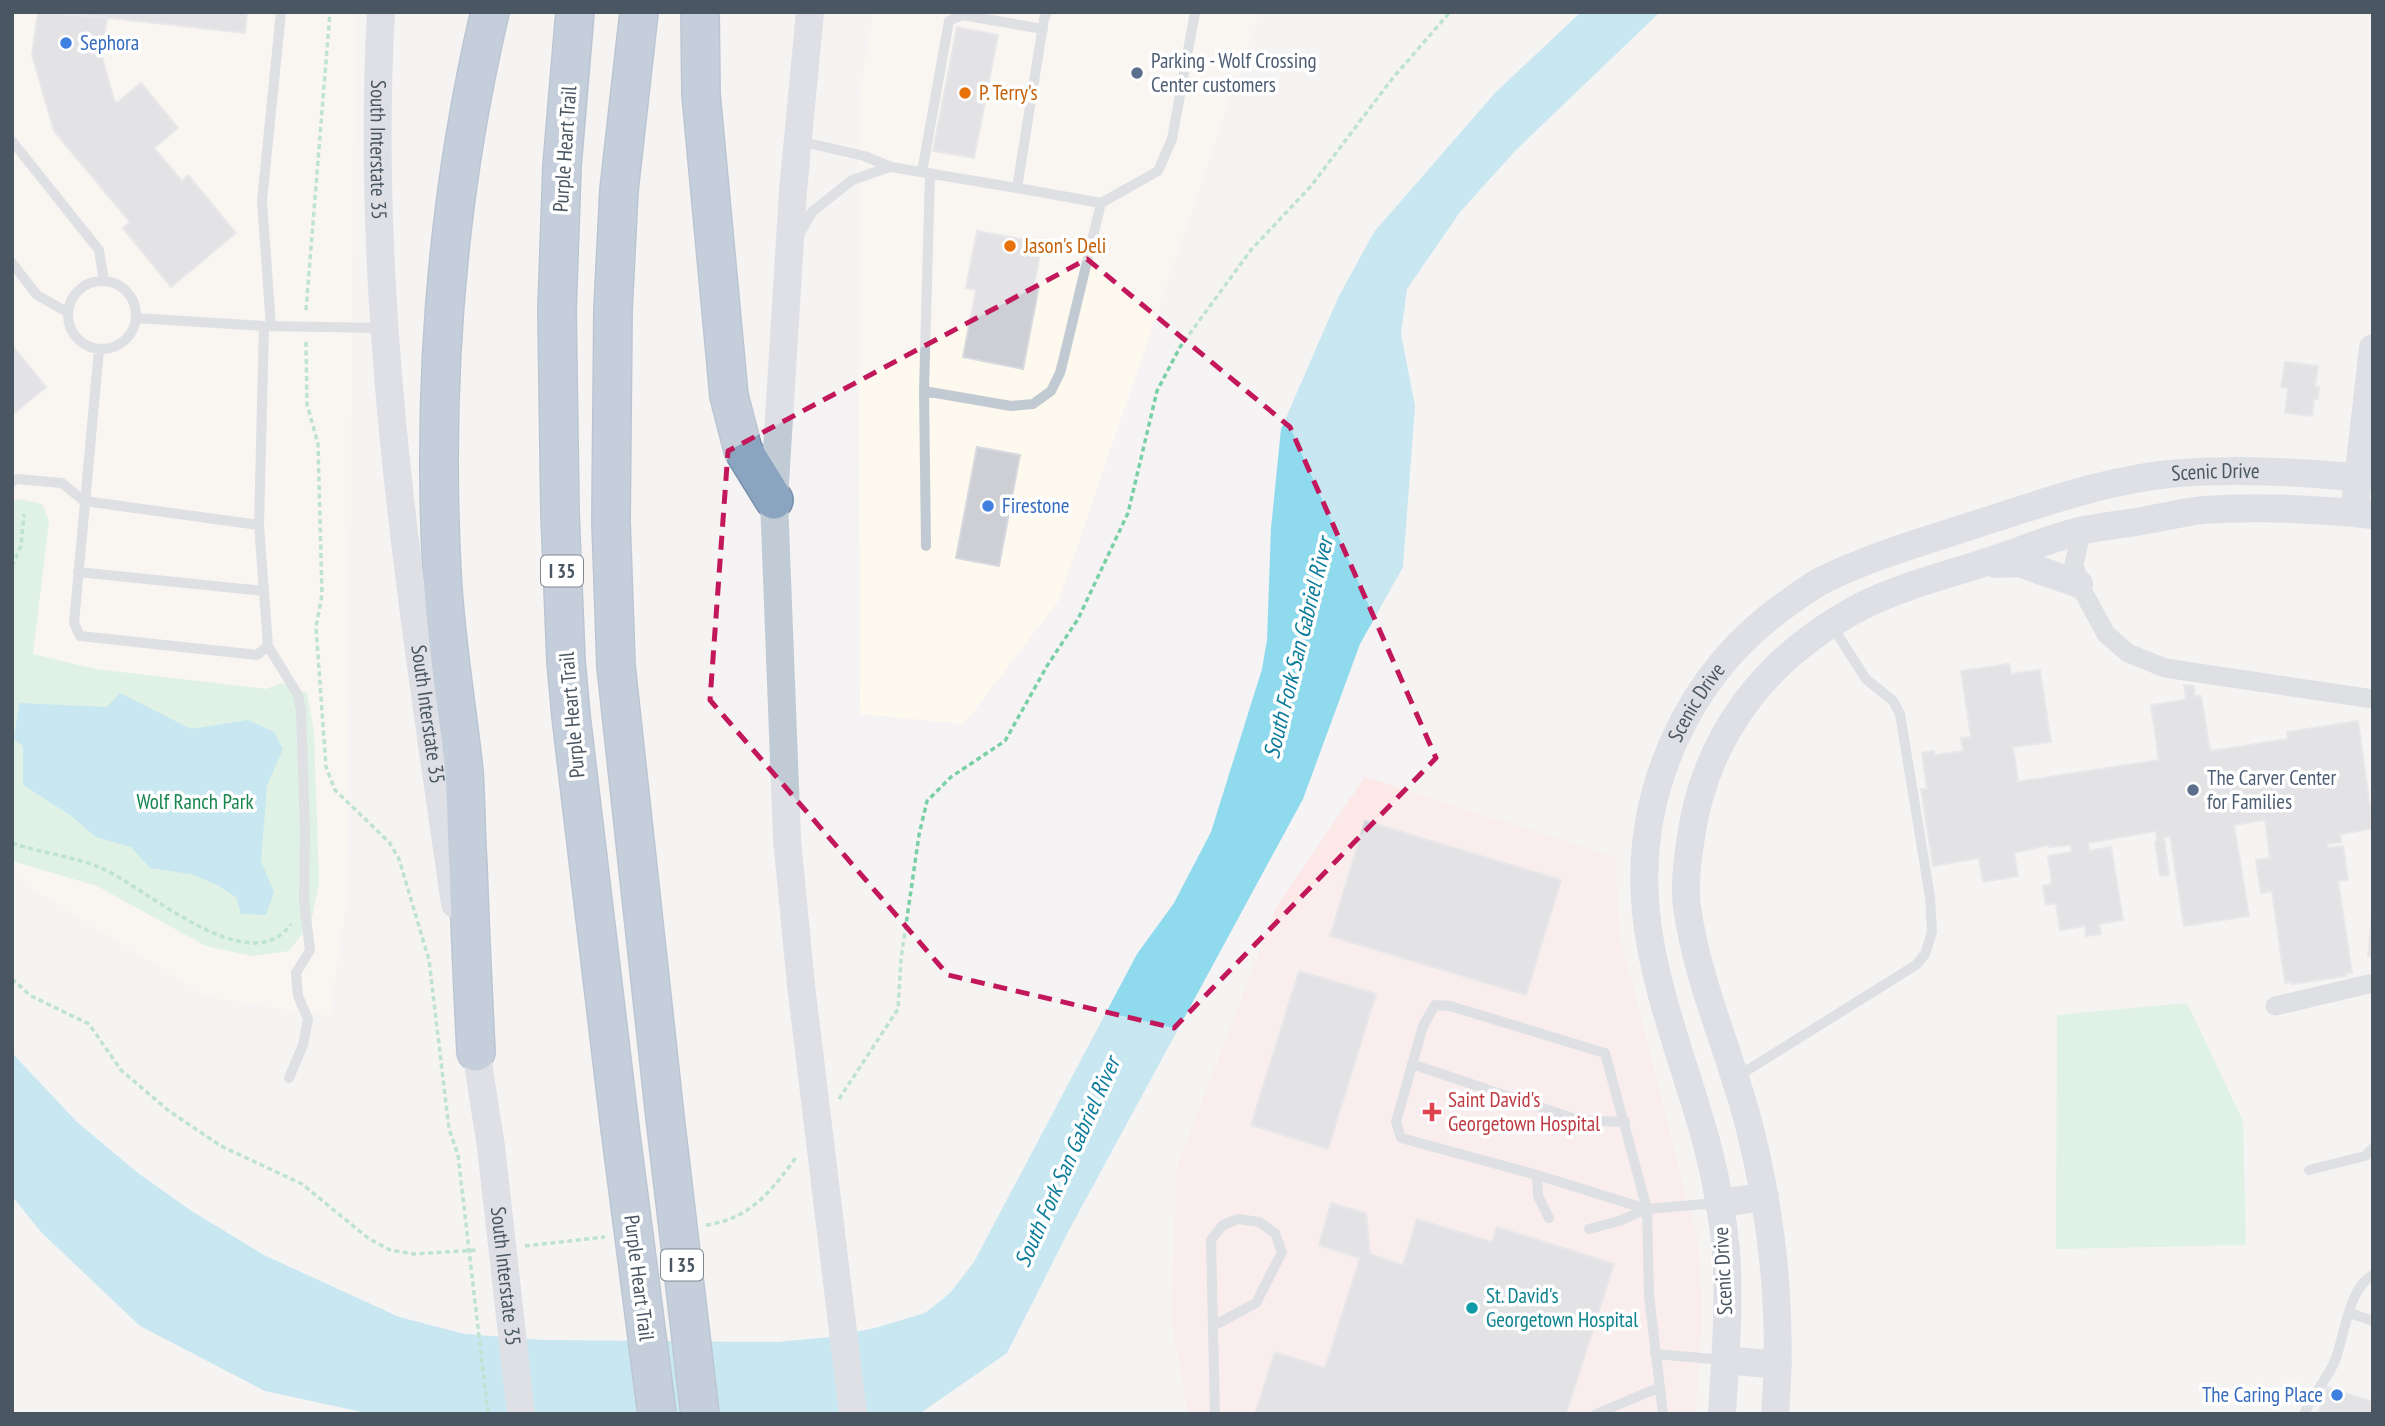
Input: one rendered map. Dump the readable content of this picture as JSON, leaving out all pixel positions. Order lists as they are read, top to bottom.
{
  "streets": {
    "highway": ["Purple Heart Trail", "I 35"],
    "street": ["South Interstate 35", "Scenic Drive"]
  },
  "water": ["South Fork San Gabriel River"],
  "parks": ["Wolf Ranch Park"],
  "places": {
    "other": [
      "Sephora",
      "Parking - Wolf Crossing Center customers",
      "P. Terry's",
      "Jason's Deli",
      "Firestone",
      "The Carver Center for Families",
      "St. David's Georgetown Hospital",
      "The Caring Place"
    ],
    "health": ["Saint David's Georgetown Hospital"]
  }
}
